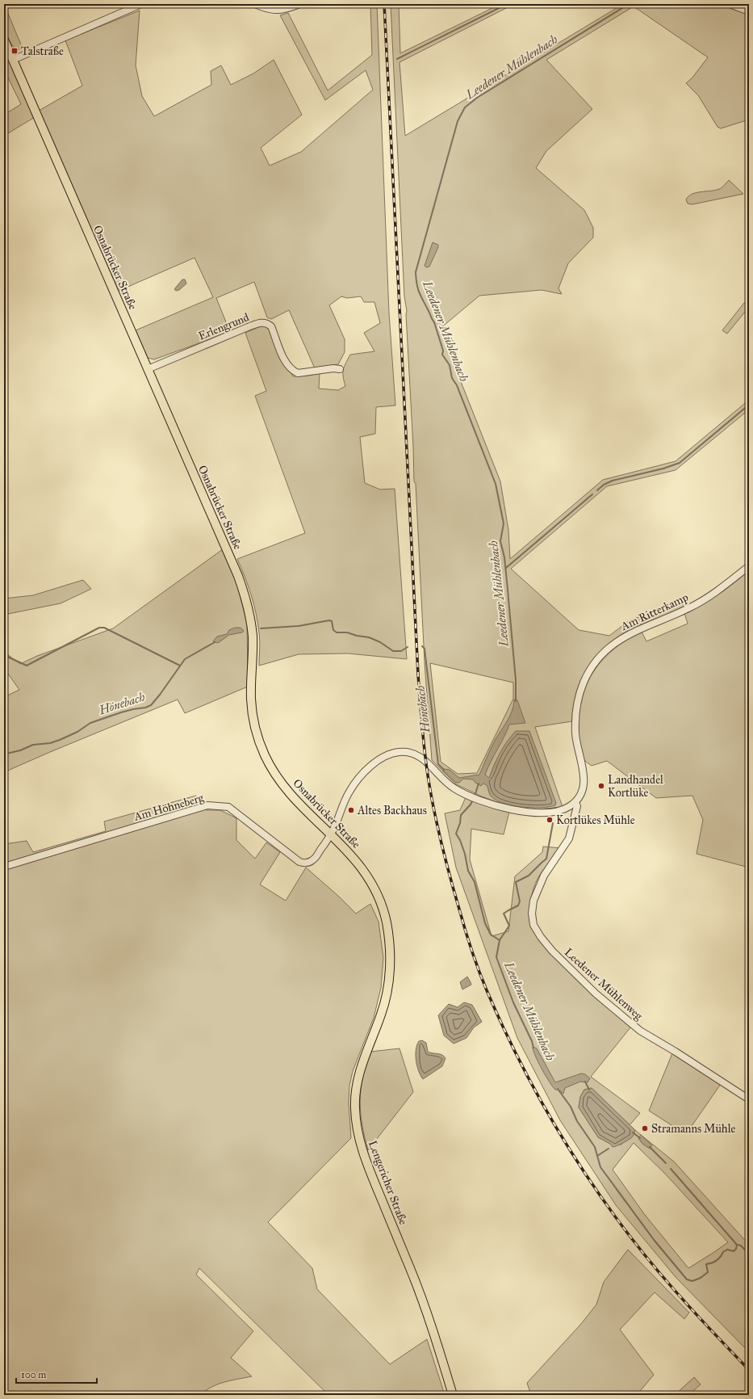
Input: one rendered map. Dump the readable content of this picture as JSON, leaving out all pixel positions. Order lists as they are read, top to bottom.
{
  "streets": {
    "main road": ["Osnabrücker Straße", "Lengericher Straße"],
    "street": [
      "Erlengrund",
      "Am Ritterkamp",
      "Am Höhneberg",
      "Leedener Mühlenweg"
    ]
  },
  "crossings": [
    ["Osnabrücker Straße", "Erlengrund"],
    ["Osnabrücker Straße", "Am Höhneberg"],
    ["Osnabrücker Straße", "Lengericher Straße"],
    ["Am Ritterkamp", "Leedener Mühlenweg"]
  ],
  "water": ["Leedener Mühlenbach", "Hönebach"],
  "places": {
    "transit": ["Talstraße"],
    "other": [
      "Landhandel Kortlüke",
      "Altes Backhaus",
      "Kortlükes Mühle",
      "Stramanns Mühle"
    ]
  },
  "scale_bar": "100 m"
}
